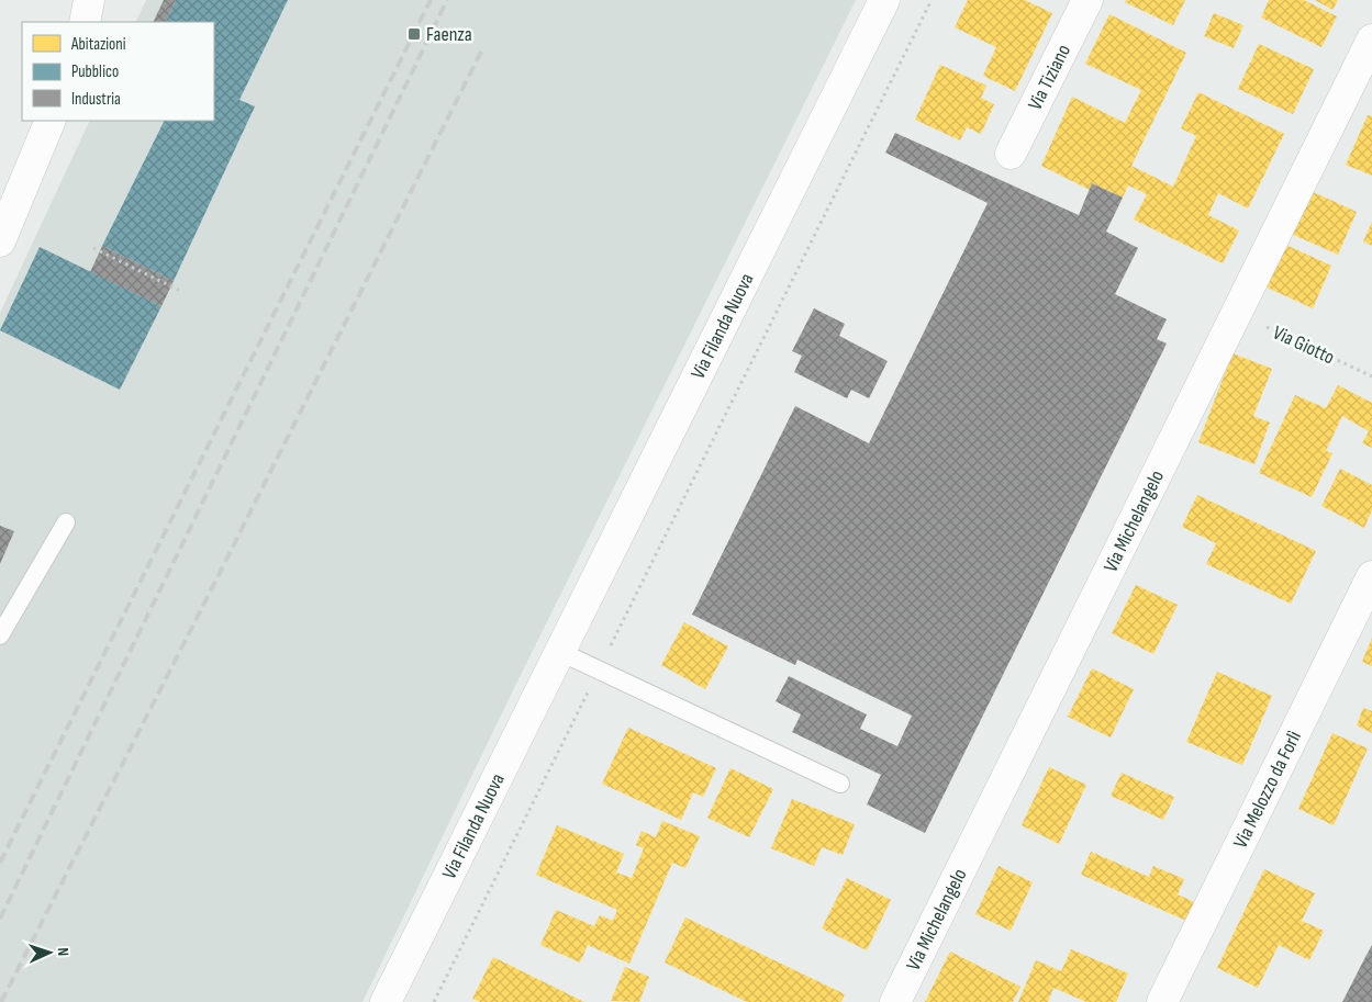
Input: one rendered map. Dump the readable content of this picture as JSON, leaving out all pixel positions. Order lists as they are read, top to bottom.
{
  "streets": {
    "street": [
      "Via Tiziano",
      "Via Filanda Nuova",
      "Via Michelangelo",
      "Via Melozzo da Forlì"
    ],
    "path": ["Via Giotto"]
  },
  "crossings": [
    ["Via Giotto", "Via Michelangelo"]
  ],
  "places": {
    "transit": ["Faenza"]
  },
  "legend": ["Abitazioni", "Pubblico", "Industria"],
  "north": "right"
}
